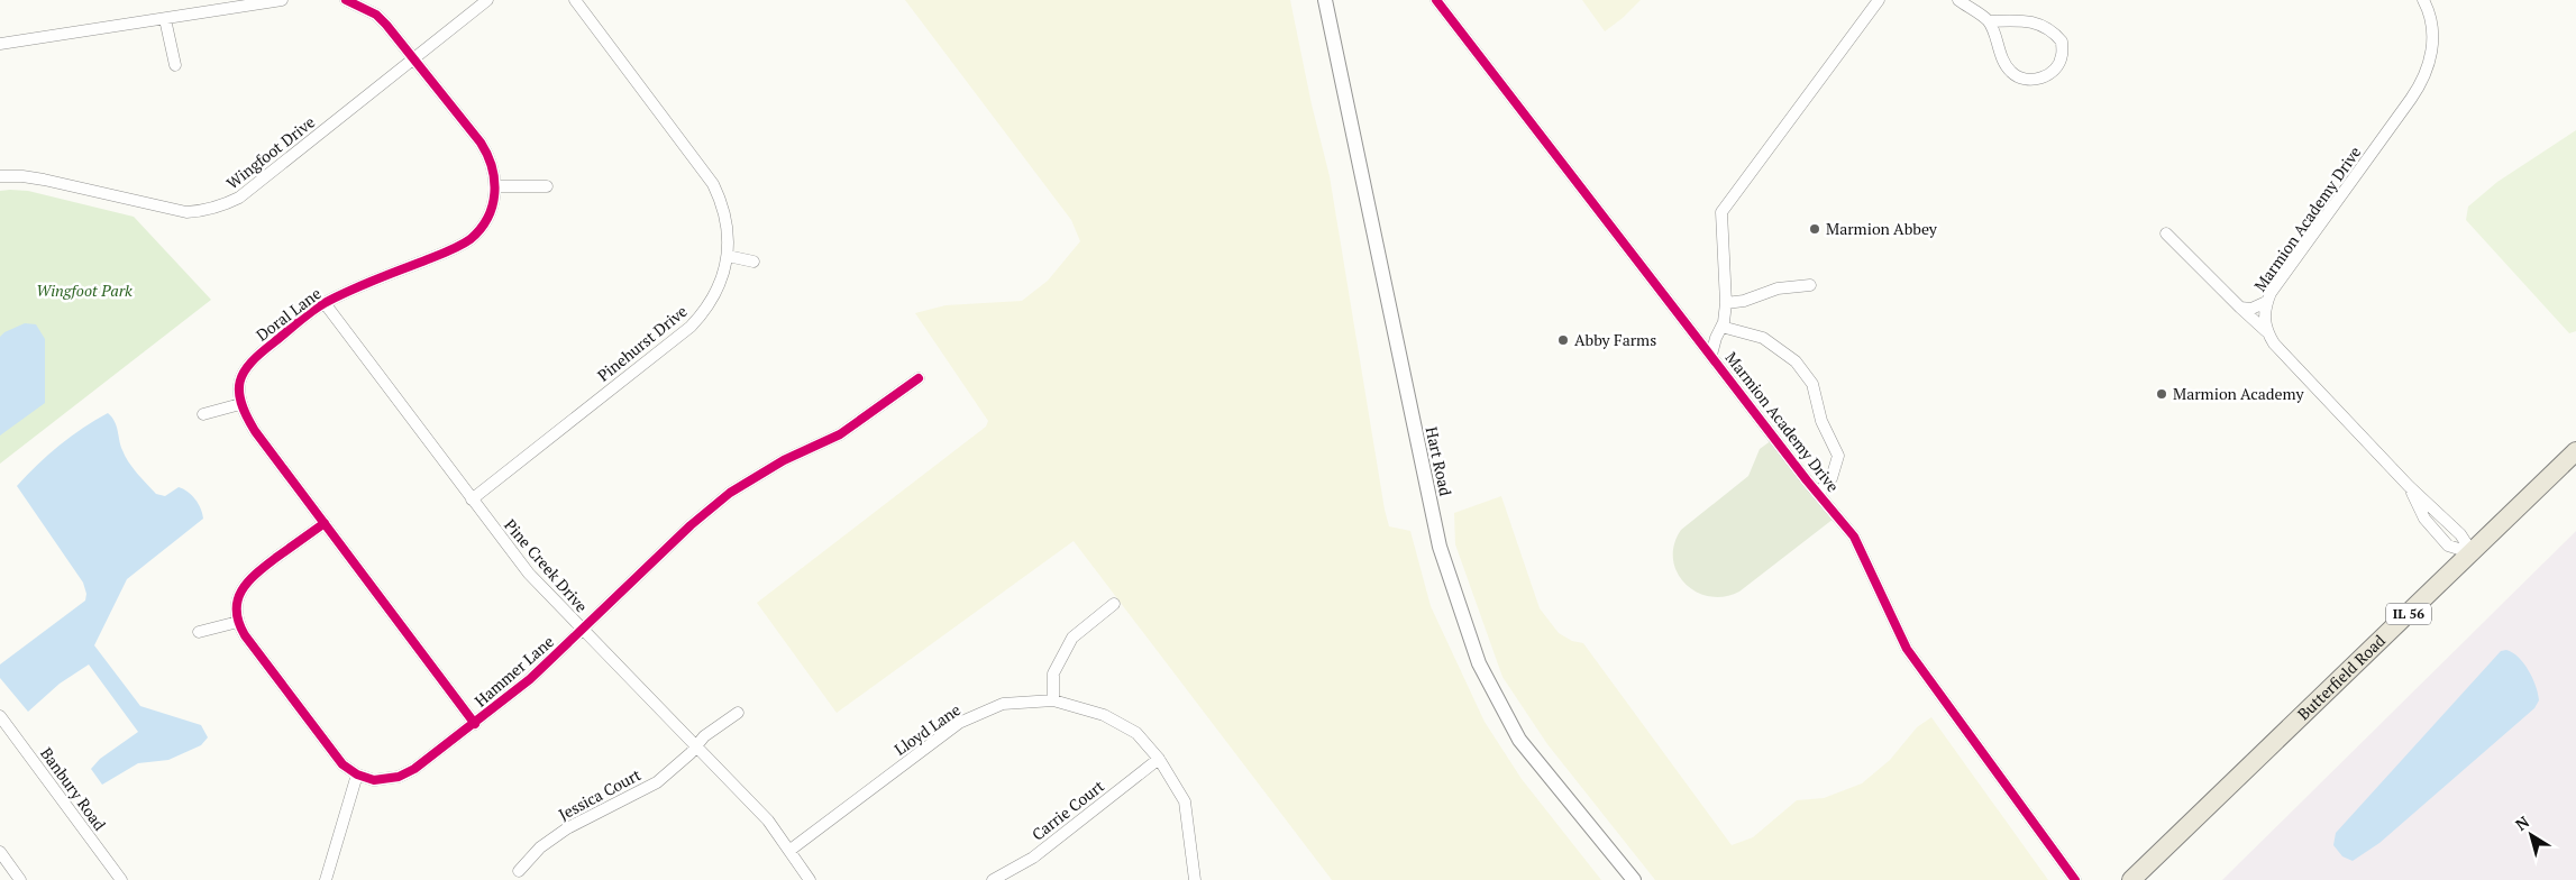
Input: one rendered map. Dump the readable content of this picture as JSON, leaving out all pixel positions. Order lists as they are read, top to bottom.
{
  "streets": {
    "main road": ["IL 56", "Butterfield Road"],
    "street": [
      "Wingfoot Drive",
      "Marmion Academy Drive",
      "Doral Lane",
      "Pinehurst Drive",
      "Hart Road",
      "Pine Creek Drive",
      "Hammer Lane",
      "Lloyd Lane",
      "Banbury Road",
      "Jessica Court",
      "Carrie Court"
    ]
  },
  "crossings": [
    ["Wingfoot Drive", "Doral Lane"],
    ["Doral Lane", "Pine Creek Drive"],
    ["Pinehurst Drive", "Pine Creek Drive"],
    ["Pine Creek Drive", "Hammer Lane"],
    ["Pine Creek Drive", "Lloyd Lane"],
    ["Pine Creek Drive", "Jessica Court"],
    ["Lloyd Lane", "Carrie Court"]
  ],
  "parks": ["Wingfoot Park"],
  "places": ["Marmion Abbey", "Abby Farms", "Marmion Academy"],
  "north": "top left"
}
